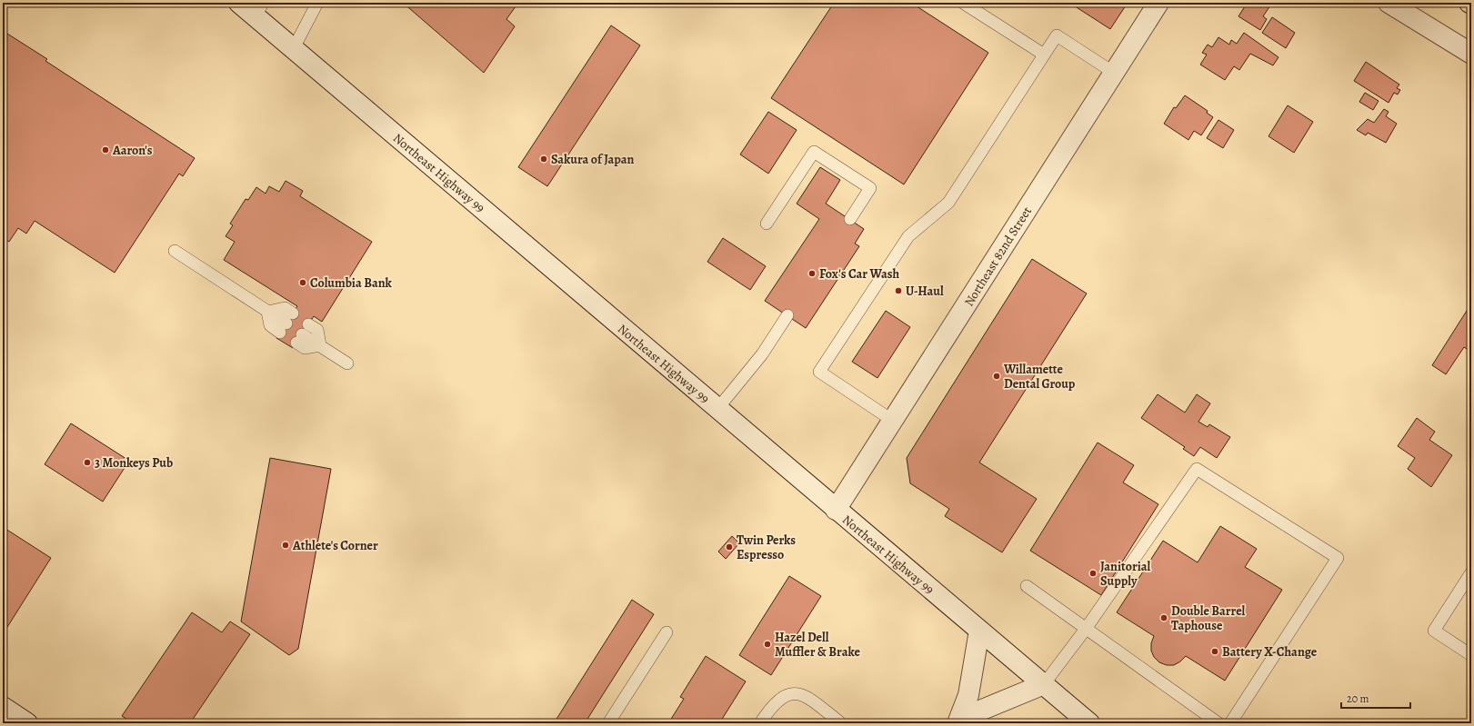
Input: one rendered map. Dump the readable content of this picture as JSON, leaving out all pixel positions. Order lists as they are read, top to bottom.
{
  "streets": {
    "main road": ["Northeast Highway 99", "Northeast 82nd Street"]
  },
  "crossings": [
    ["Northeast Highway 99", "Northeast 82nd Street"]
  ],
  "places": [
    "Aaron's",
    "Sakura of Japan",
    "Fox's Car Wash",
    "Columbia Bank",
    "U-Haul",
    "Willamette Dental Group",
    "3 Monkeys Pub",
    "Athlete's Corner",
    "Twin Perks Espresso",
    "Janitorial Supply",
    "Double Barrel Taphouse",
    "Hazel Dell Muffler & Brake",
    "Battery X-Change"
  ],
  "scale_bar": "20 m"
}
